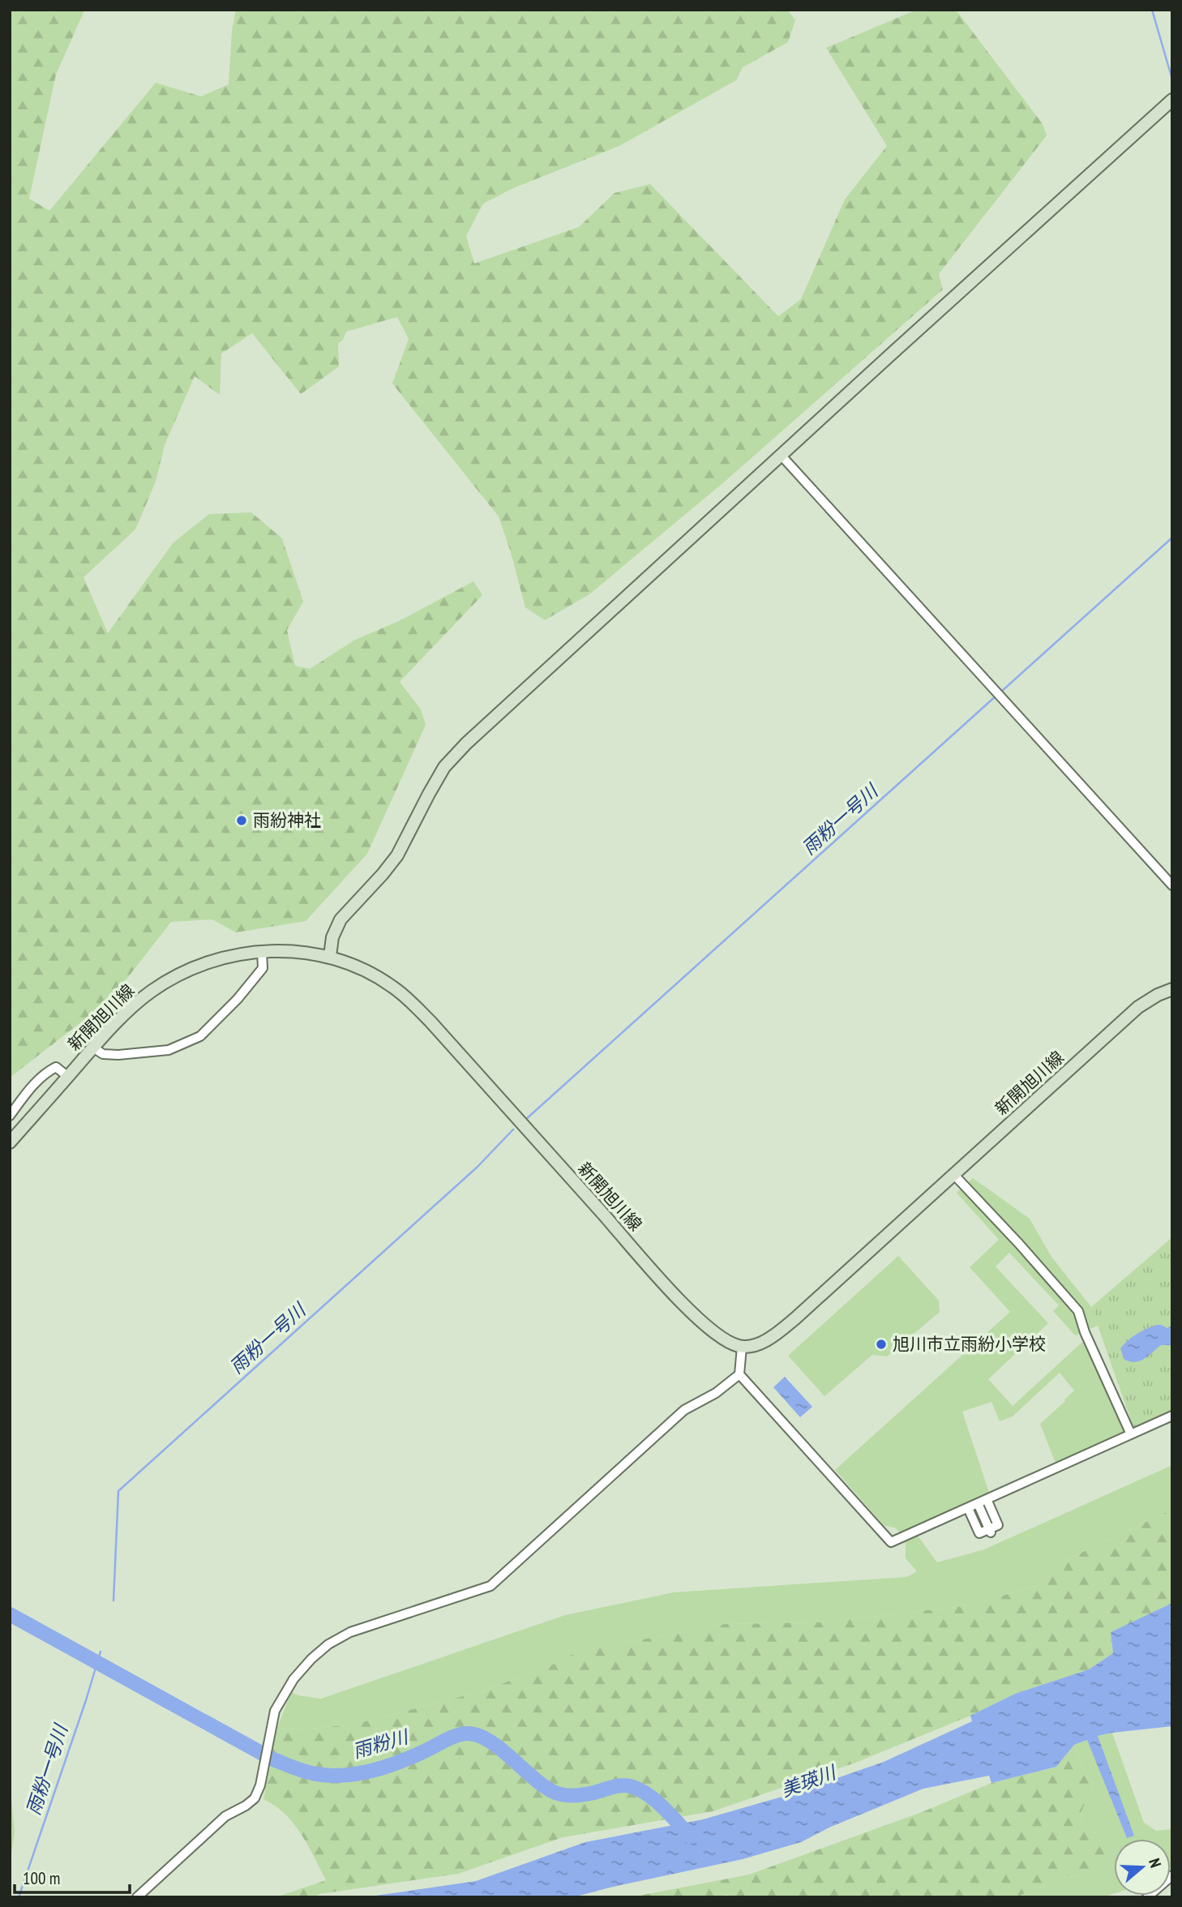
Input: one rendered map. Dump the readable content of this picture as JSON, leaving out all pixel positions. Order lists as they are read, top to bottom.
{
  "streets": {
    "main road": ["新開旭川線"]
  },
  "water": ["雨粉一号川", "雨粉川", "美瑛川"],
  "places": ["雨紛神社", "旭川市立雨紛小学校"],
  "scale_bar": "100 m",
  "north": "right"
}
